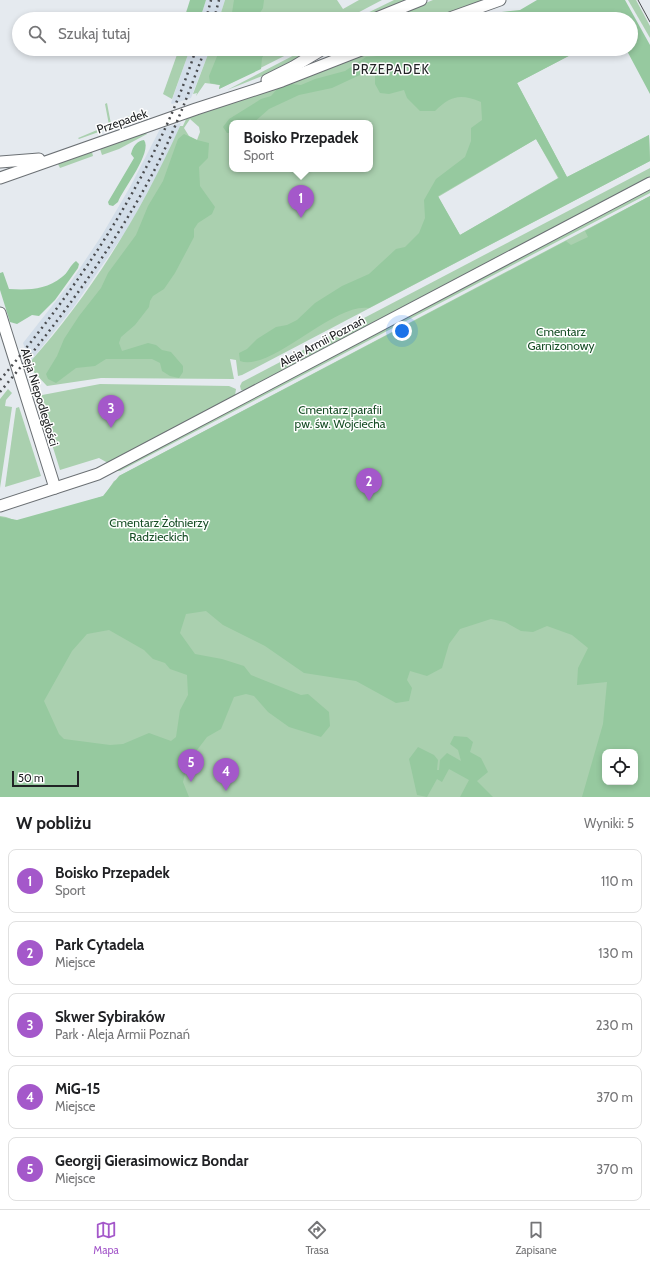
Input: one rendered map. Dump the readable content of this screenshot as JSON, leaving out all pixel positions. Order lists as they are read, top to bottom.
{
  "streets": {
    "street": ["Przepadek", "Aleja Armii Poznań", "Aleja Niepodległości"]
  },
  "crossings": [
    ["Aleja Armii Poznań", "Aleja Niepodległości"]
  ],
  "districts": ["PRZEPADEK"],
  "parks": ["Cmentarz Garnizonowy", "Cmentarz parafii pw. św. Wojciecha", "Cmentarz Żołnierzy Radzieckich"],
  "scale_bar": "50 m",
  "page": {
    "search": "Szukaj tutaj",
    "popup": ["Boisko Przepadek", "Sport"],
    "pins": [
      "1",
      "3",
      "2",
      "5",
      "4"
    ],
    "scale": "50 m",
    "heading": ["W pobliżu", "Wyniki: 5"],
    "list": [
      {
        "mark": "1",
        "name": "Boisko Przepadek",
        "note": "Sport",
        "value": "110 m"
      },
      {
        "mark": "2",
        "name": "Park Cytadela",
        "note": "Miejsce",
        "value": "130 m"
      },
      {
        "mark": "3",
        "name": "Skwer Sybiraków",
        "note": "Park · Aleja Armii Poznań",
        "value": "230 m"
      },
      {
        "mark": "4",
        "name": "MiG-15",
        "note": "Miejsce",
        "value": "370 m"
      },
      {
        "mark": "5",
        "name": "Georgij Gierasimowicz Bondar",
        "note": "Miejsce",
        "value": "370 m"
      }
    ],
    "nav": ["Mapa", "Trasa", "Zapisane"]
  }
}
